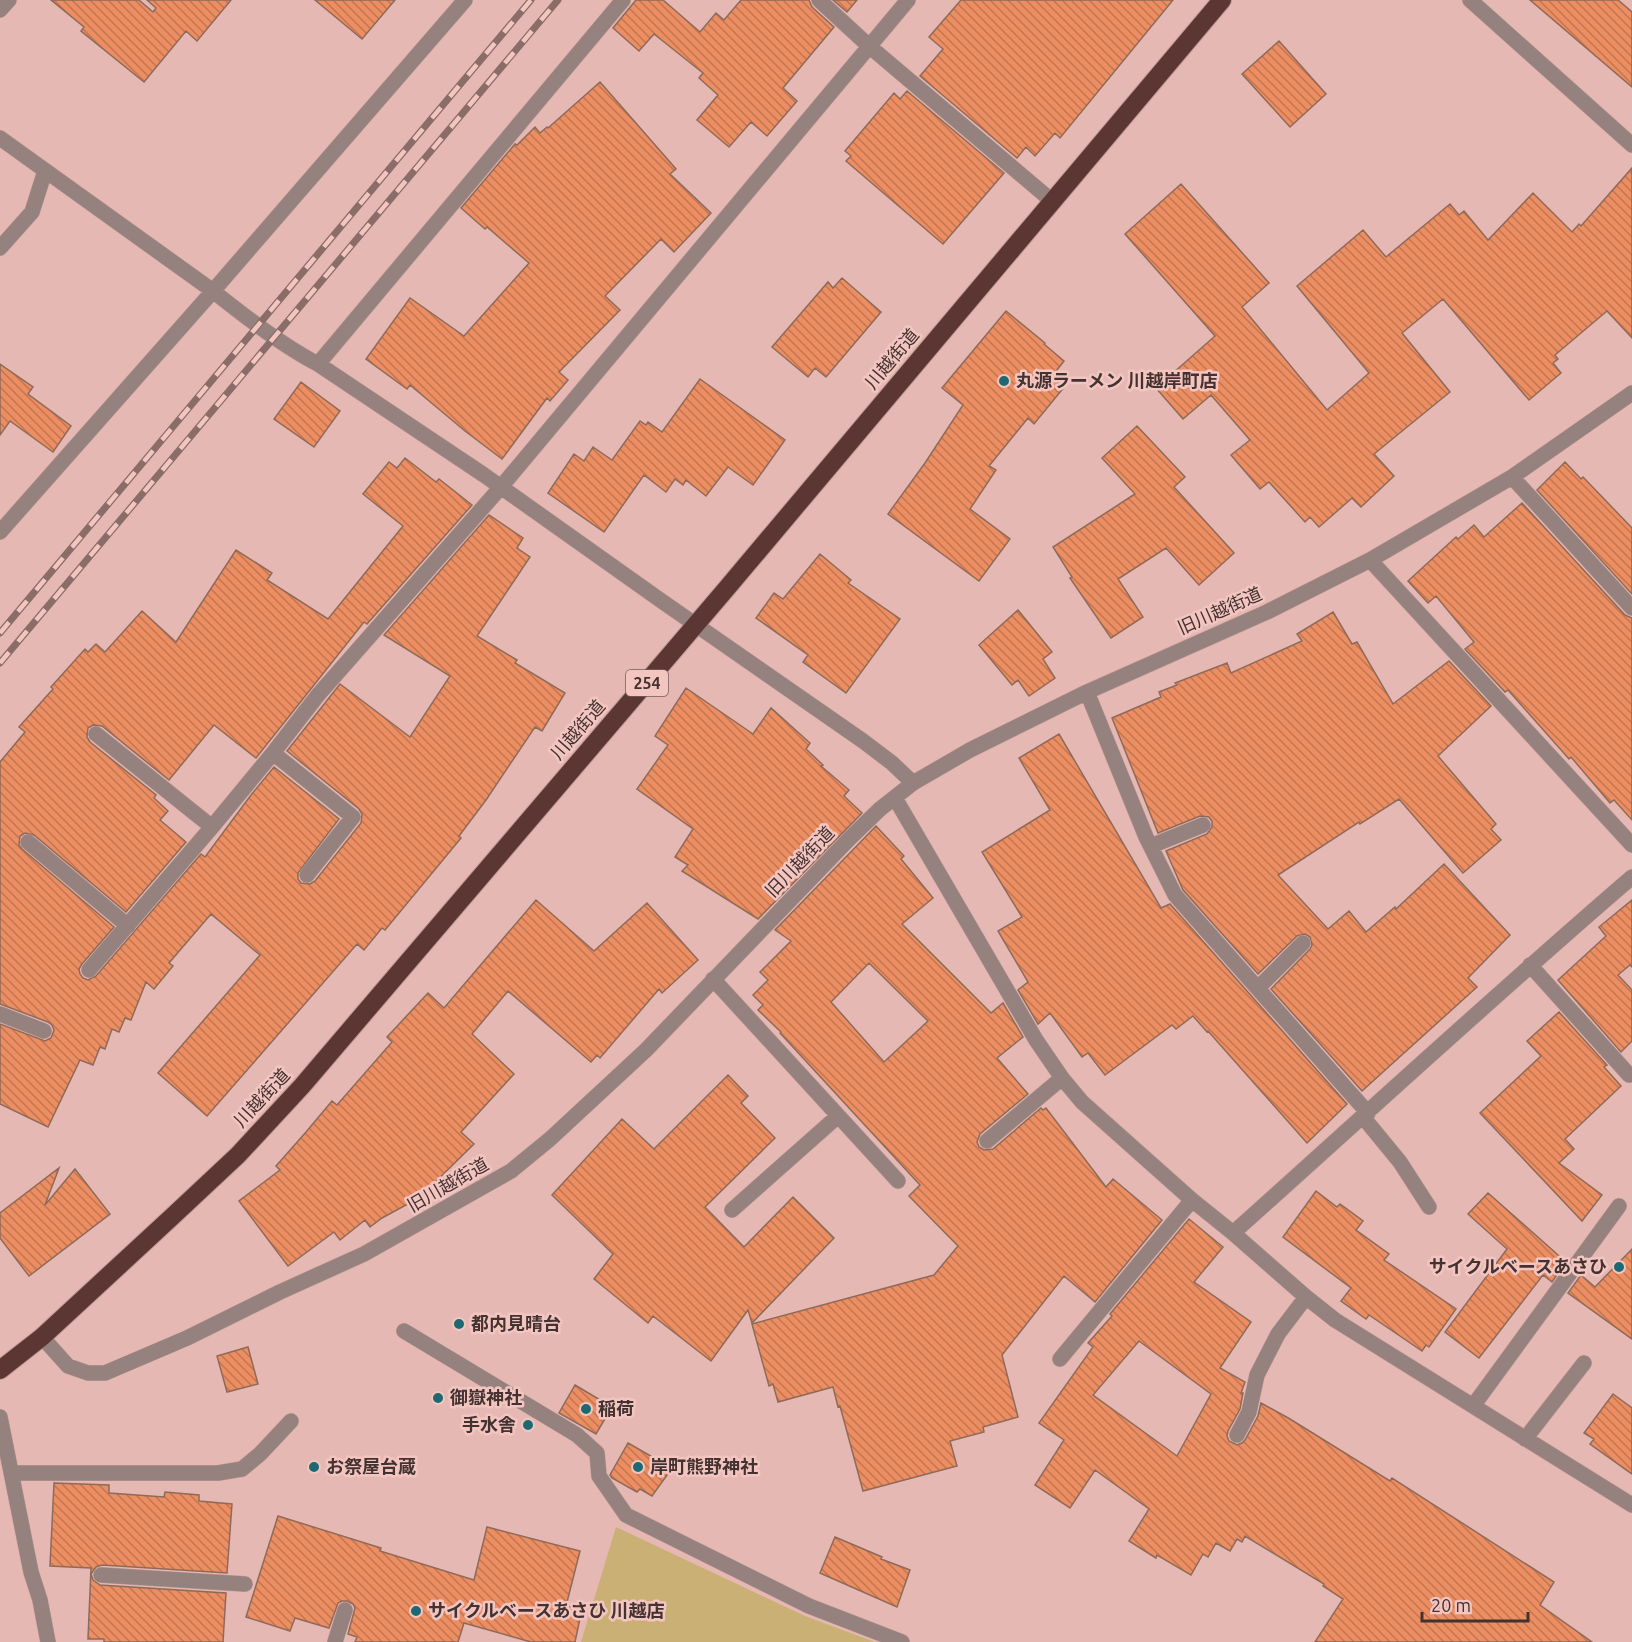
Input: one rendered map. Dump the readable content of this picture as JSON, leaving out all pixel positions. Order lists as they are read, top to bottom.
{
  "streets": {
    "highway": ["川越街道", "254"],
    "street": ["旧川越街道"]
  },
  "crossings": [
    ["川越街道", "旧川越街道"]
  ],
  "places": [
    "丸源ラーメン 川越岸町店",
    "サイクルベースあさひ",
    "都内見晴台",
    "御嶽神社",
    "稲荷",
    "手水舎",
    "お祭屋台蔵",
    "岸町熊野神社",
    "サイクルベースあさひ 川越店"
  ],
  "scale_bar": "20 m"
}
